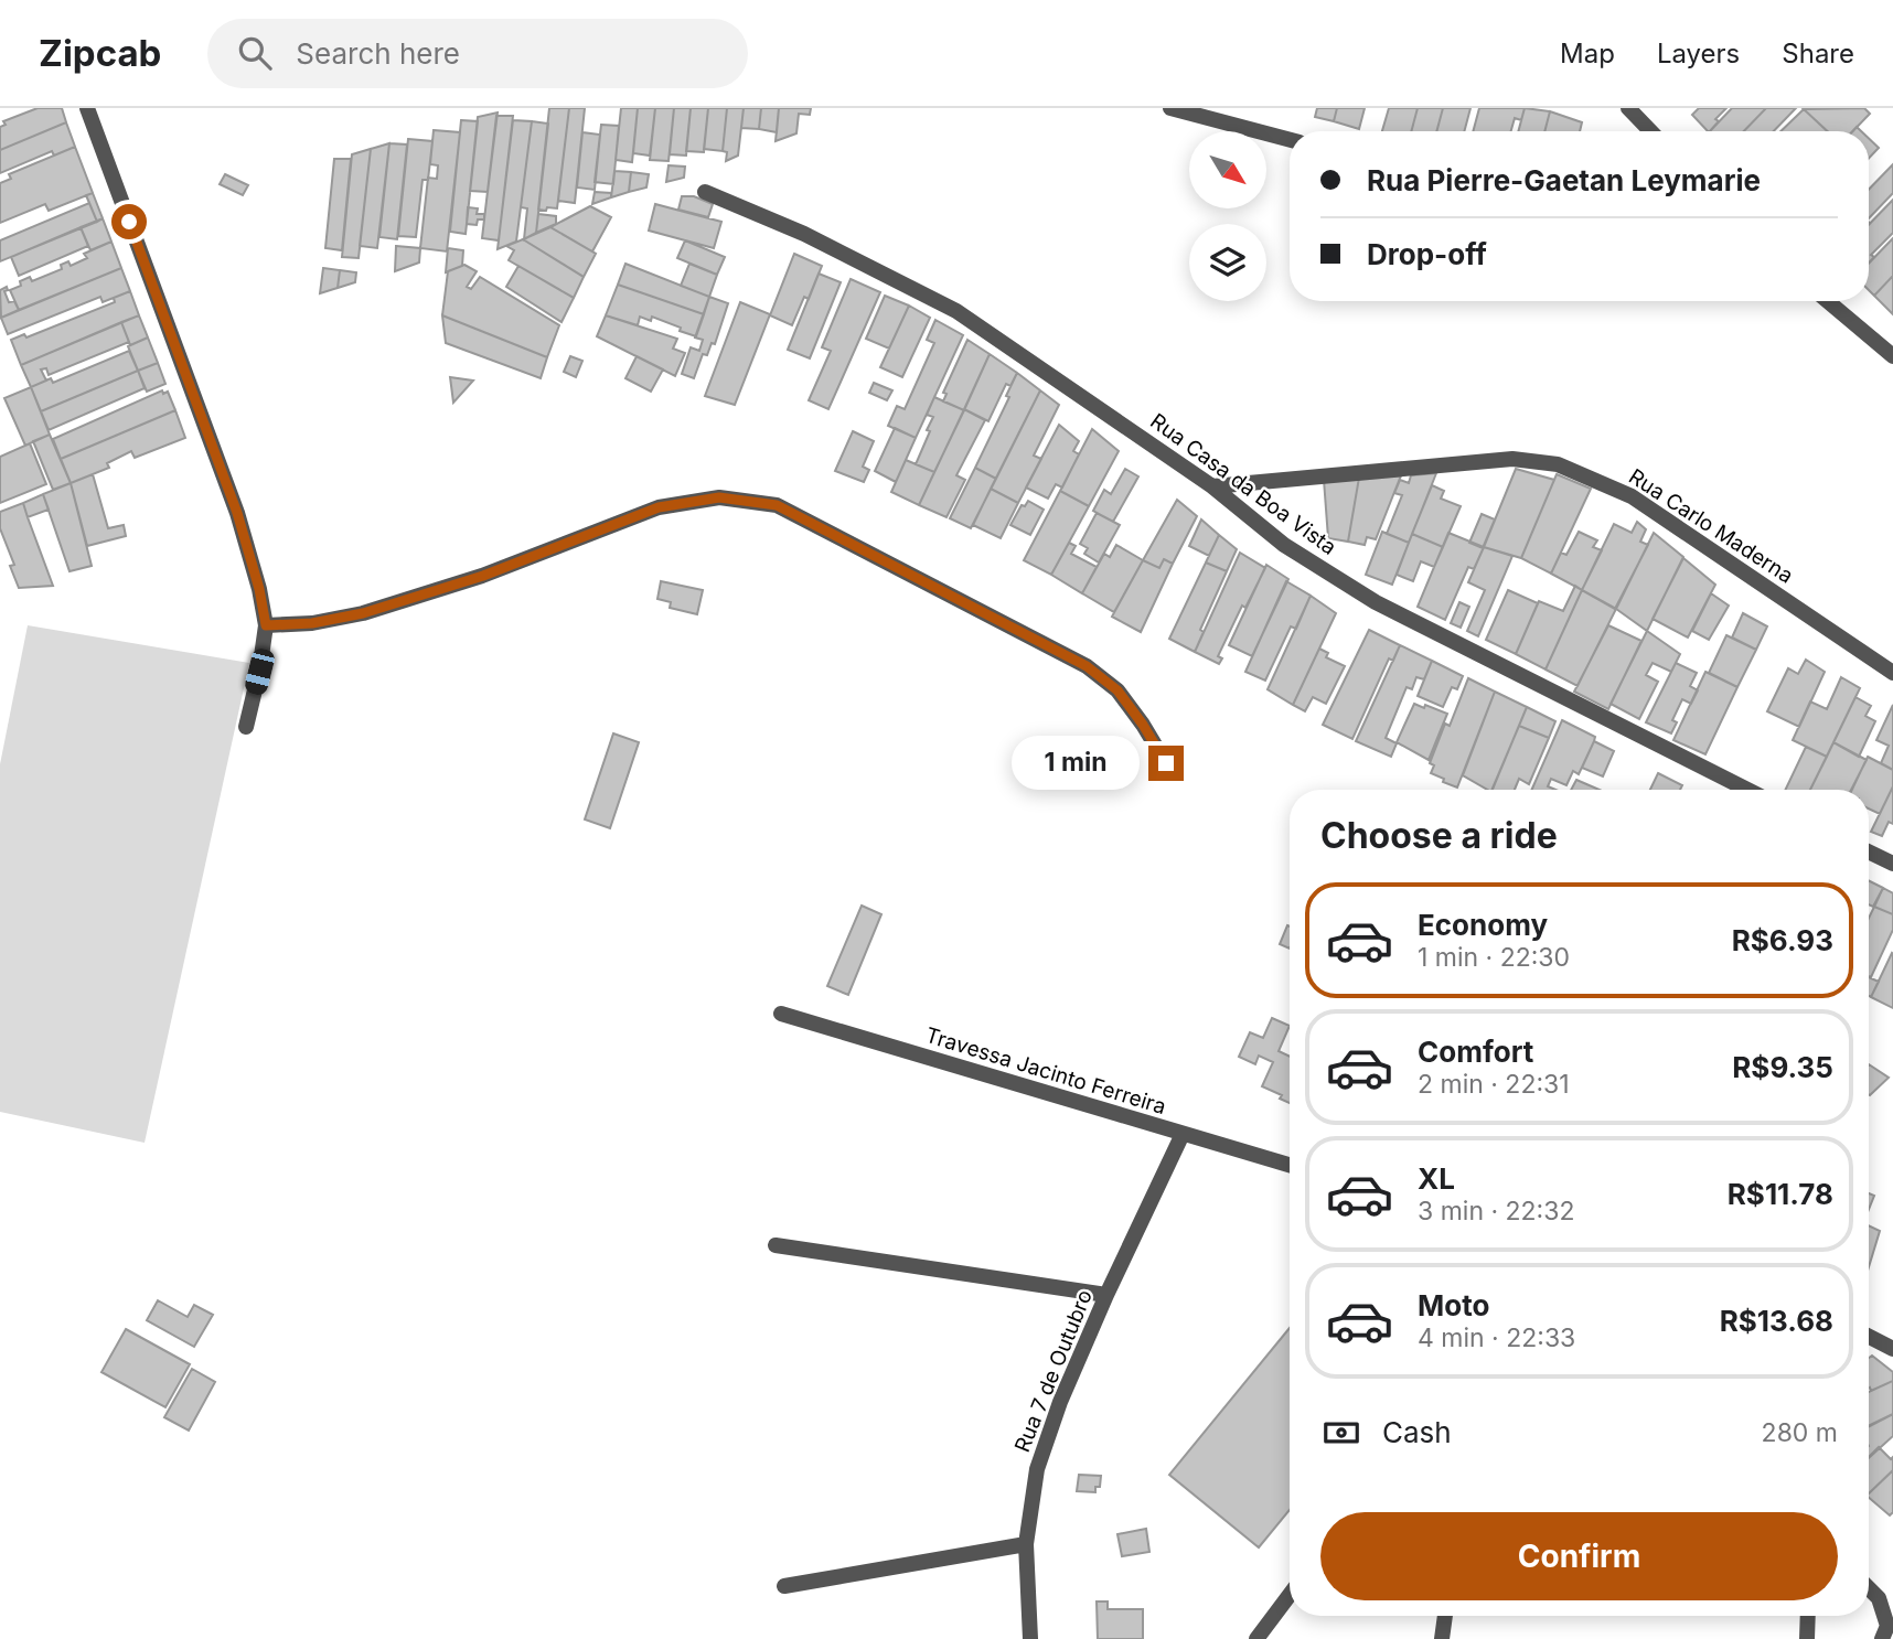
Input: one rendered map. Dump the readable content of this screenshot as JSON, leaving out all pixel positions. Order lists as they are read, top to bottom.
{
  "streets": {
    "street": [
      "Rua Casa da Boa Vista",
      "Rua Carlo Maderna",
      "Travessa Jacinto Ferreira",
      "Rua 7 de Outubro"
    ]
  },
  "crossings": [
    ["Rua Casa da Boa Vista", "Rua Carlo Maderna"],
    ["Travessa Jacinto Ferreira", "Rua 7 de Outubro"]
  ],
  "north": "bottom right",
  "page": {
    "header": "Zipcab",
    "search": "Search here",
    "nav": ["Map", "Layers", "Share"],
    "banner": ["Rua Pierre-Gaetan Leymarie", "Drop-off"],
    "bubble": "1 min",
    "heading": "Choose a ride",
    "list": [
      {
        "name": "Economy",
        "note": "1 min · 22:30",
        "value": "R$6.93"
      },
      {
        "name": "Comfort",
        "note": "2 min · 22:31",
        "value": "R$9.35"
      },
      {
        "name": "XL",
        "note": "3 min · 22:32",
        "value": "R$11.78"
      },
      {
        "name": "Moto",
        "note": "4 min · 22:33",
        "value": "R$13.68"
      }
    ],
    "pay": ["Cash", "280 m"],
    "buttons": "Confirm"
  }
}
